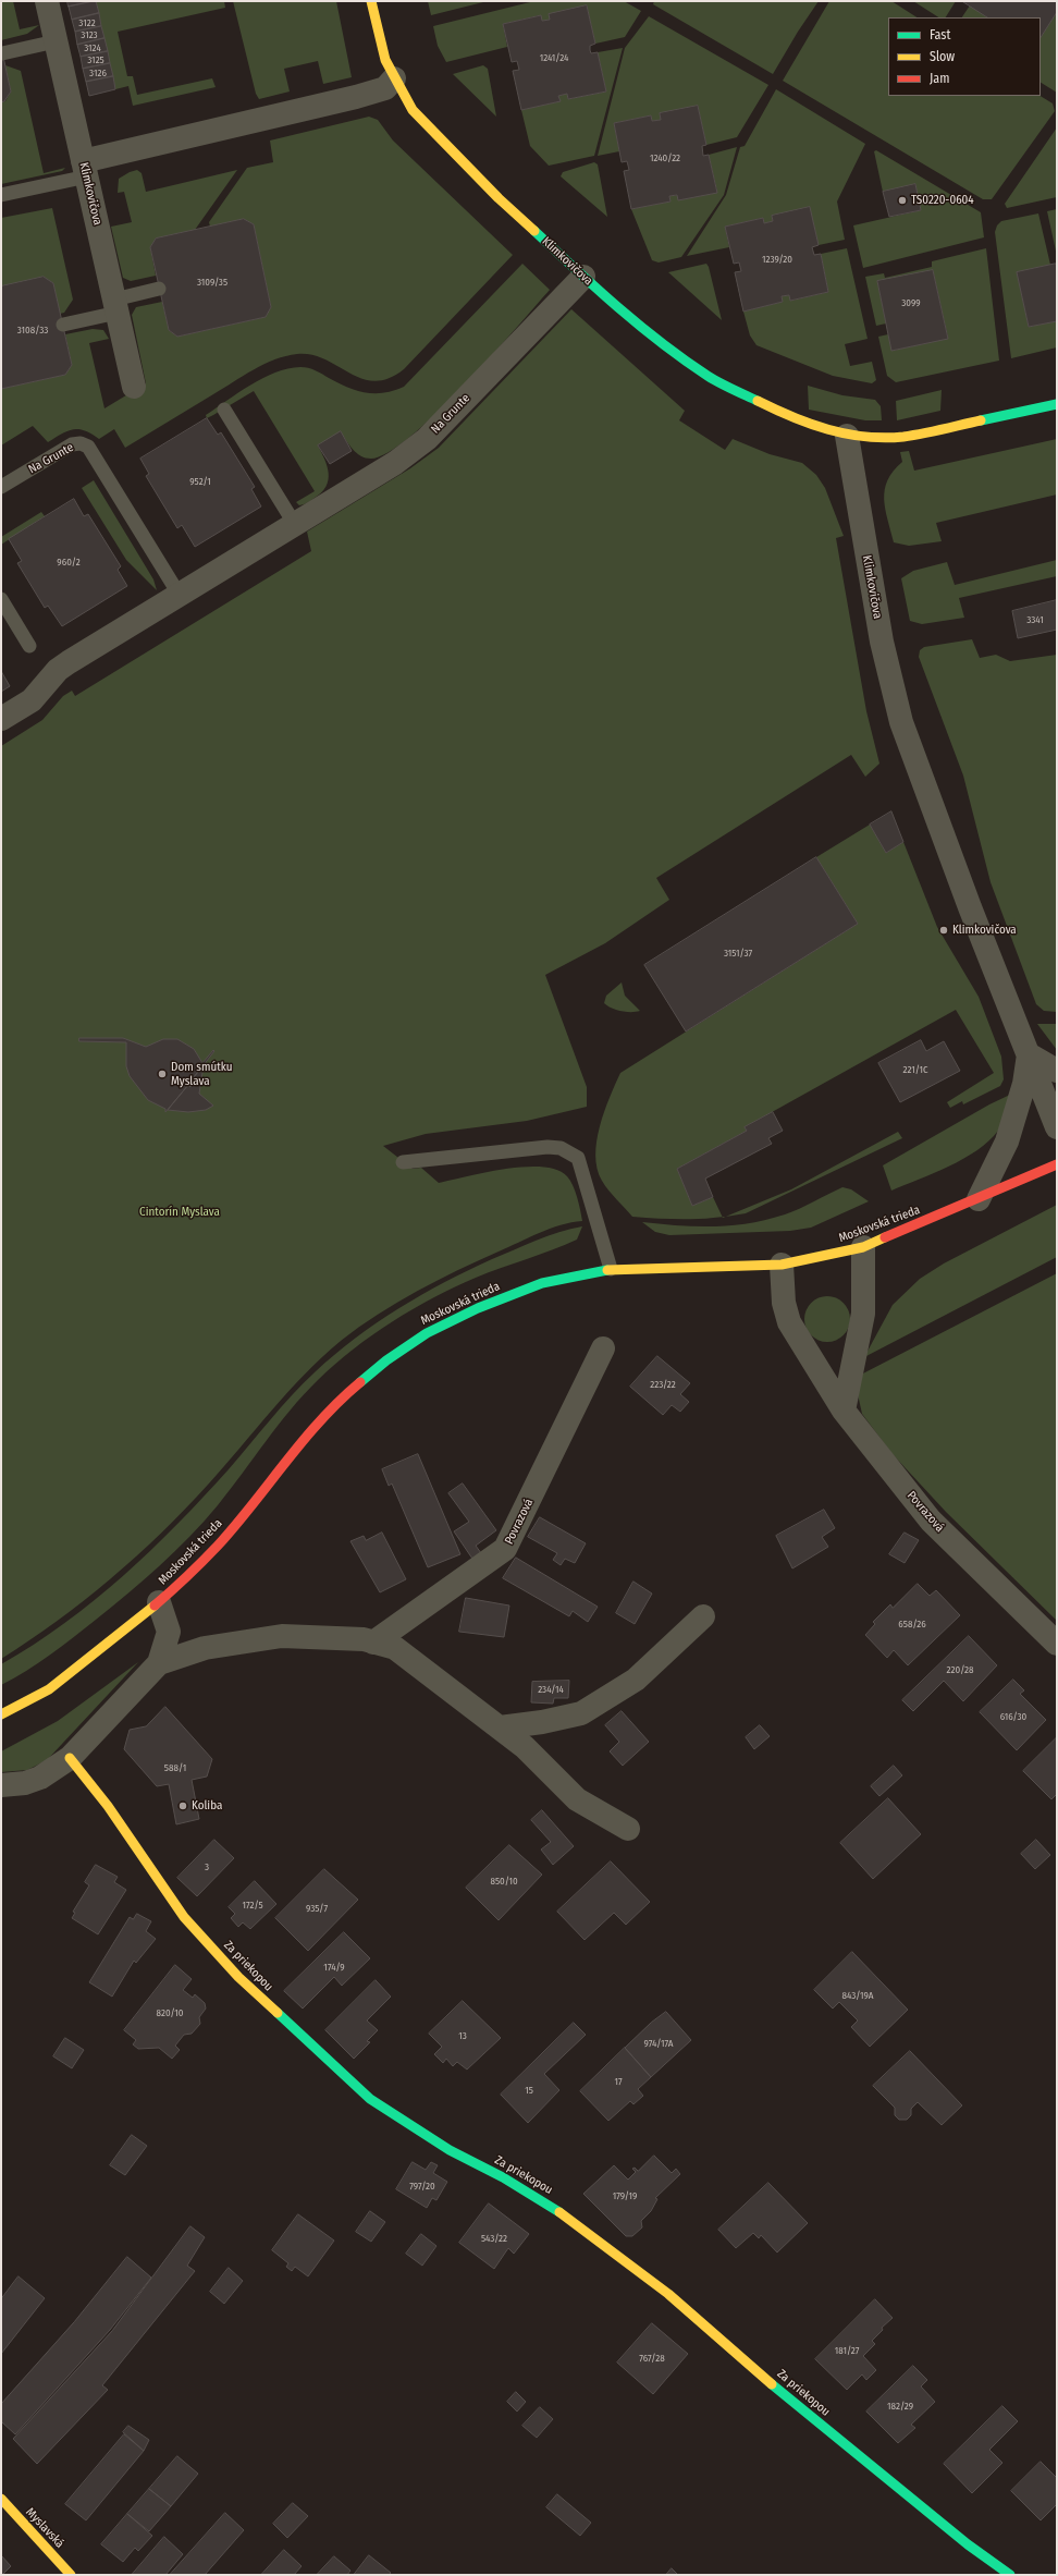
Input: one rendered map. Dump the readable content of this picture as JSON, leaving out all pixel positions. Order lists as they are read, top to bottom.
{
  "streets": {
    "street": [
      "Klimkovičova",
      "Na Grunte",
      "Moskovská trieda",
      "Povrazová",
      "Za priekopou",
      "Myslavská"
    ]
  },
  "crossings": [
    ["Klimkovičova", "Na Grunte"],
    ["Moskovská trieda", "Povrazová"]
  ],
  "parks": ["Cintorín Myslava"],
  "places": [
    "TS0220-0604",
    "Klimkovičova",
    "Dom smútku Myslava",
    "Koliba"
  ],
  "house_numbers": [
    "3122",
    "3123",
    "3124",
    "1241/24",
    "3125",
    "3126",
    "1240/22",
    "1239/20",
    "3109/35",
    "3099",
    "3108/33",
    "952/1",
    "960/2",
    "3341",
    "3151/37",
    "221/1C",
    "223/22",
    "658/26",
    "220/28",
    "234/14",
    "616/30",
    "588/1",
    "3",
    "850/10",
    "172/5",
    "935/7",
    "174/9",
    "843/19A",
    "820/10",
    "13",
    "974/17A",
    "17",
    "15",
    "797/20",
    "179/19",
    "543/22",
    "181/27",
    "767/28",
    "182/29"
  ],
  "legend": ["Fast", "Slow", "Jam"]
}
